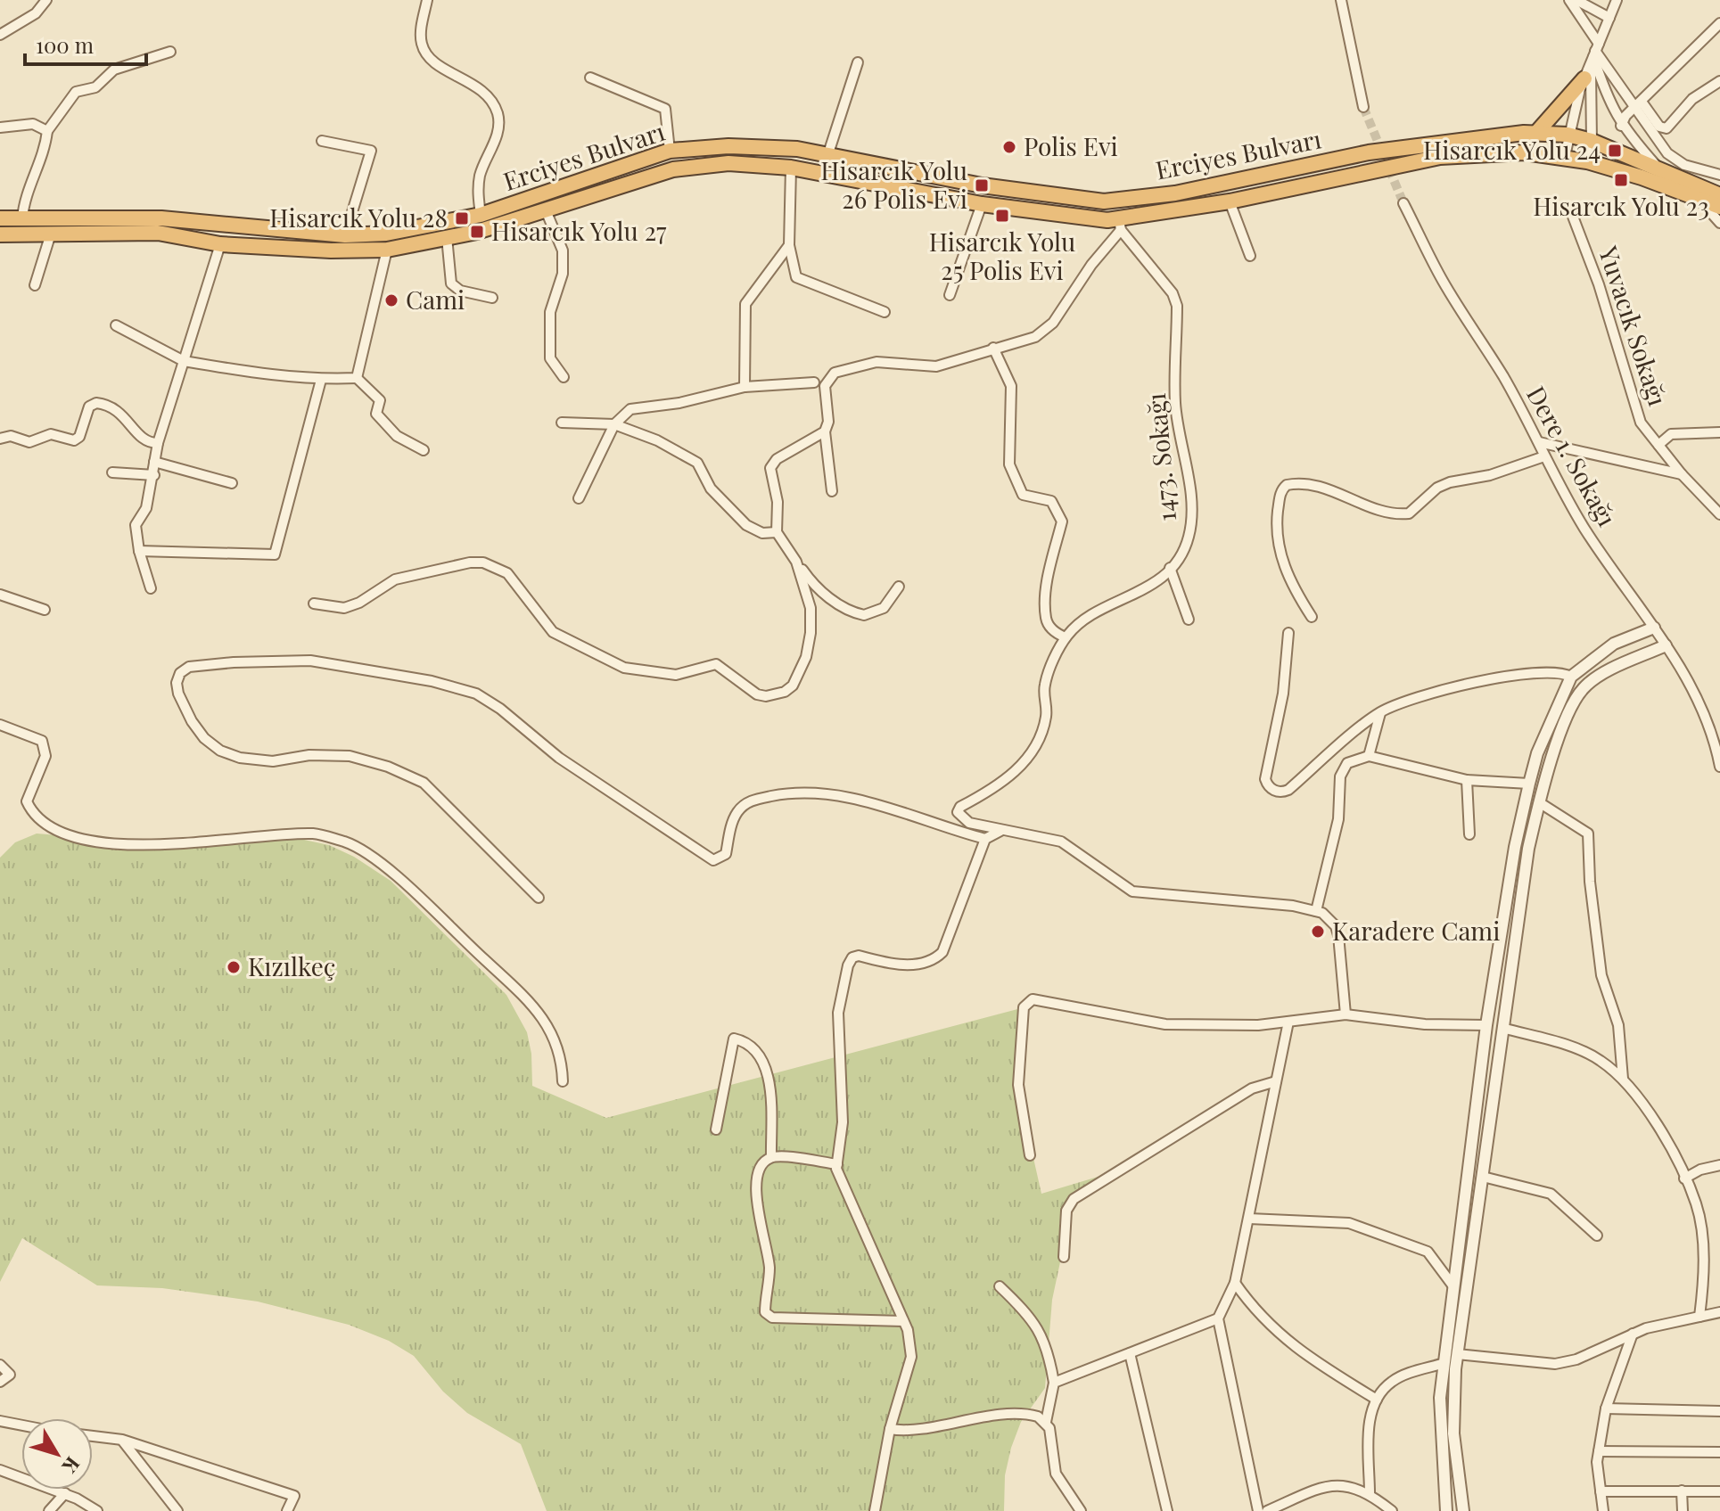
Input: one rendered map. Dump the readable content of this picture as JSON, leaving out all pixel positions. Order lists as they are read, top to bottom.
{
  "streets": {
    "highway": ["Erciyes Bulvarı"],
    "street": ["Yuvacık Sokağı", "Dere 1. Sokağı", "1473. Sokağı"]
  },
  "crossings": [
    ["Erciyes Bulvarı", "1473. Sokağı"]
  ],
  "places": {
    "other": [
      "Polis Evi",
      "Cami",
      "Karadere Cami",
      "Kızılkeç"
    ],
    "transit": [
      "Hisarcık Yolu 24",
      "Hisarcık Yolu 23",
      "Hisarcık Yolu 26 Polis Evi",
      "Hisarcık Yolu 25 Polis Evi",
      "Hisarcık Yolu 28",
      "Hisarcık Yolu 27"
    ]
  },
  "scale_bar": "100 m",
  "north": "bottom right"
}
